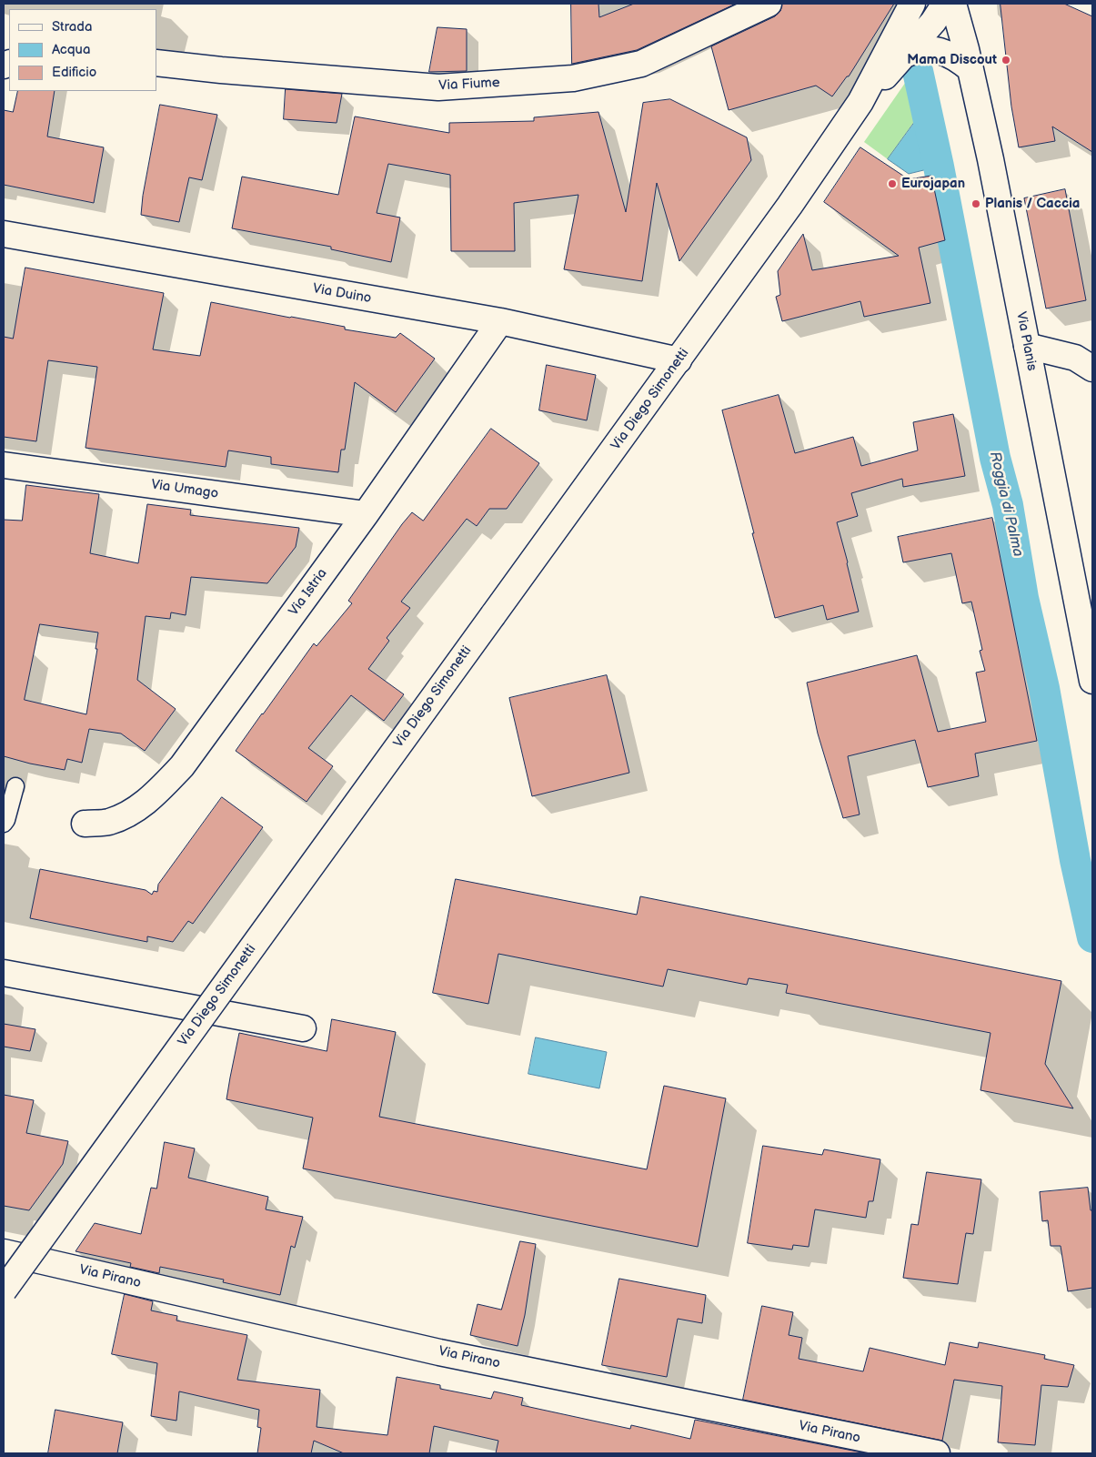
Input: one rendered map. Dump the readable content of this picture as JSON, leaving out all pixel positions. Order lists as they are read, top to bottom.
{
  "streets": {
    "street": [
      "Via Fiume",
      "Via Duino",
      "Via Planis",
      "Via Diego Simonetti",
      "Via Umago",
      "Via Istria",
      "Via Pirano"
    ]
  },
  "crossings": [
    ["Via Duino", "Via Diego Simonetti"],
    ["Via Duino", "Via Istria"],
    ["Via Umago", "Via Istria"]
  ],
  "water": ["Roggia di Palma"],
  "places": ["Mama Discout", "Eurojapan", "Planis / Caccia"],
  "legend": ["Strada", "Acqua", "Edificio"]
}
